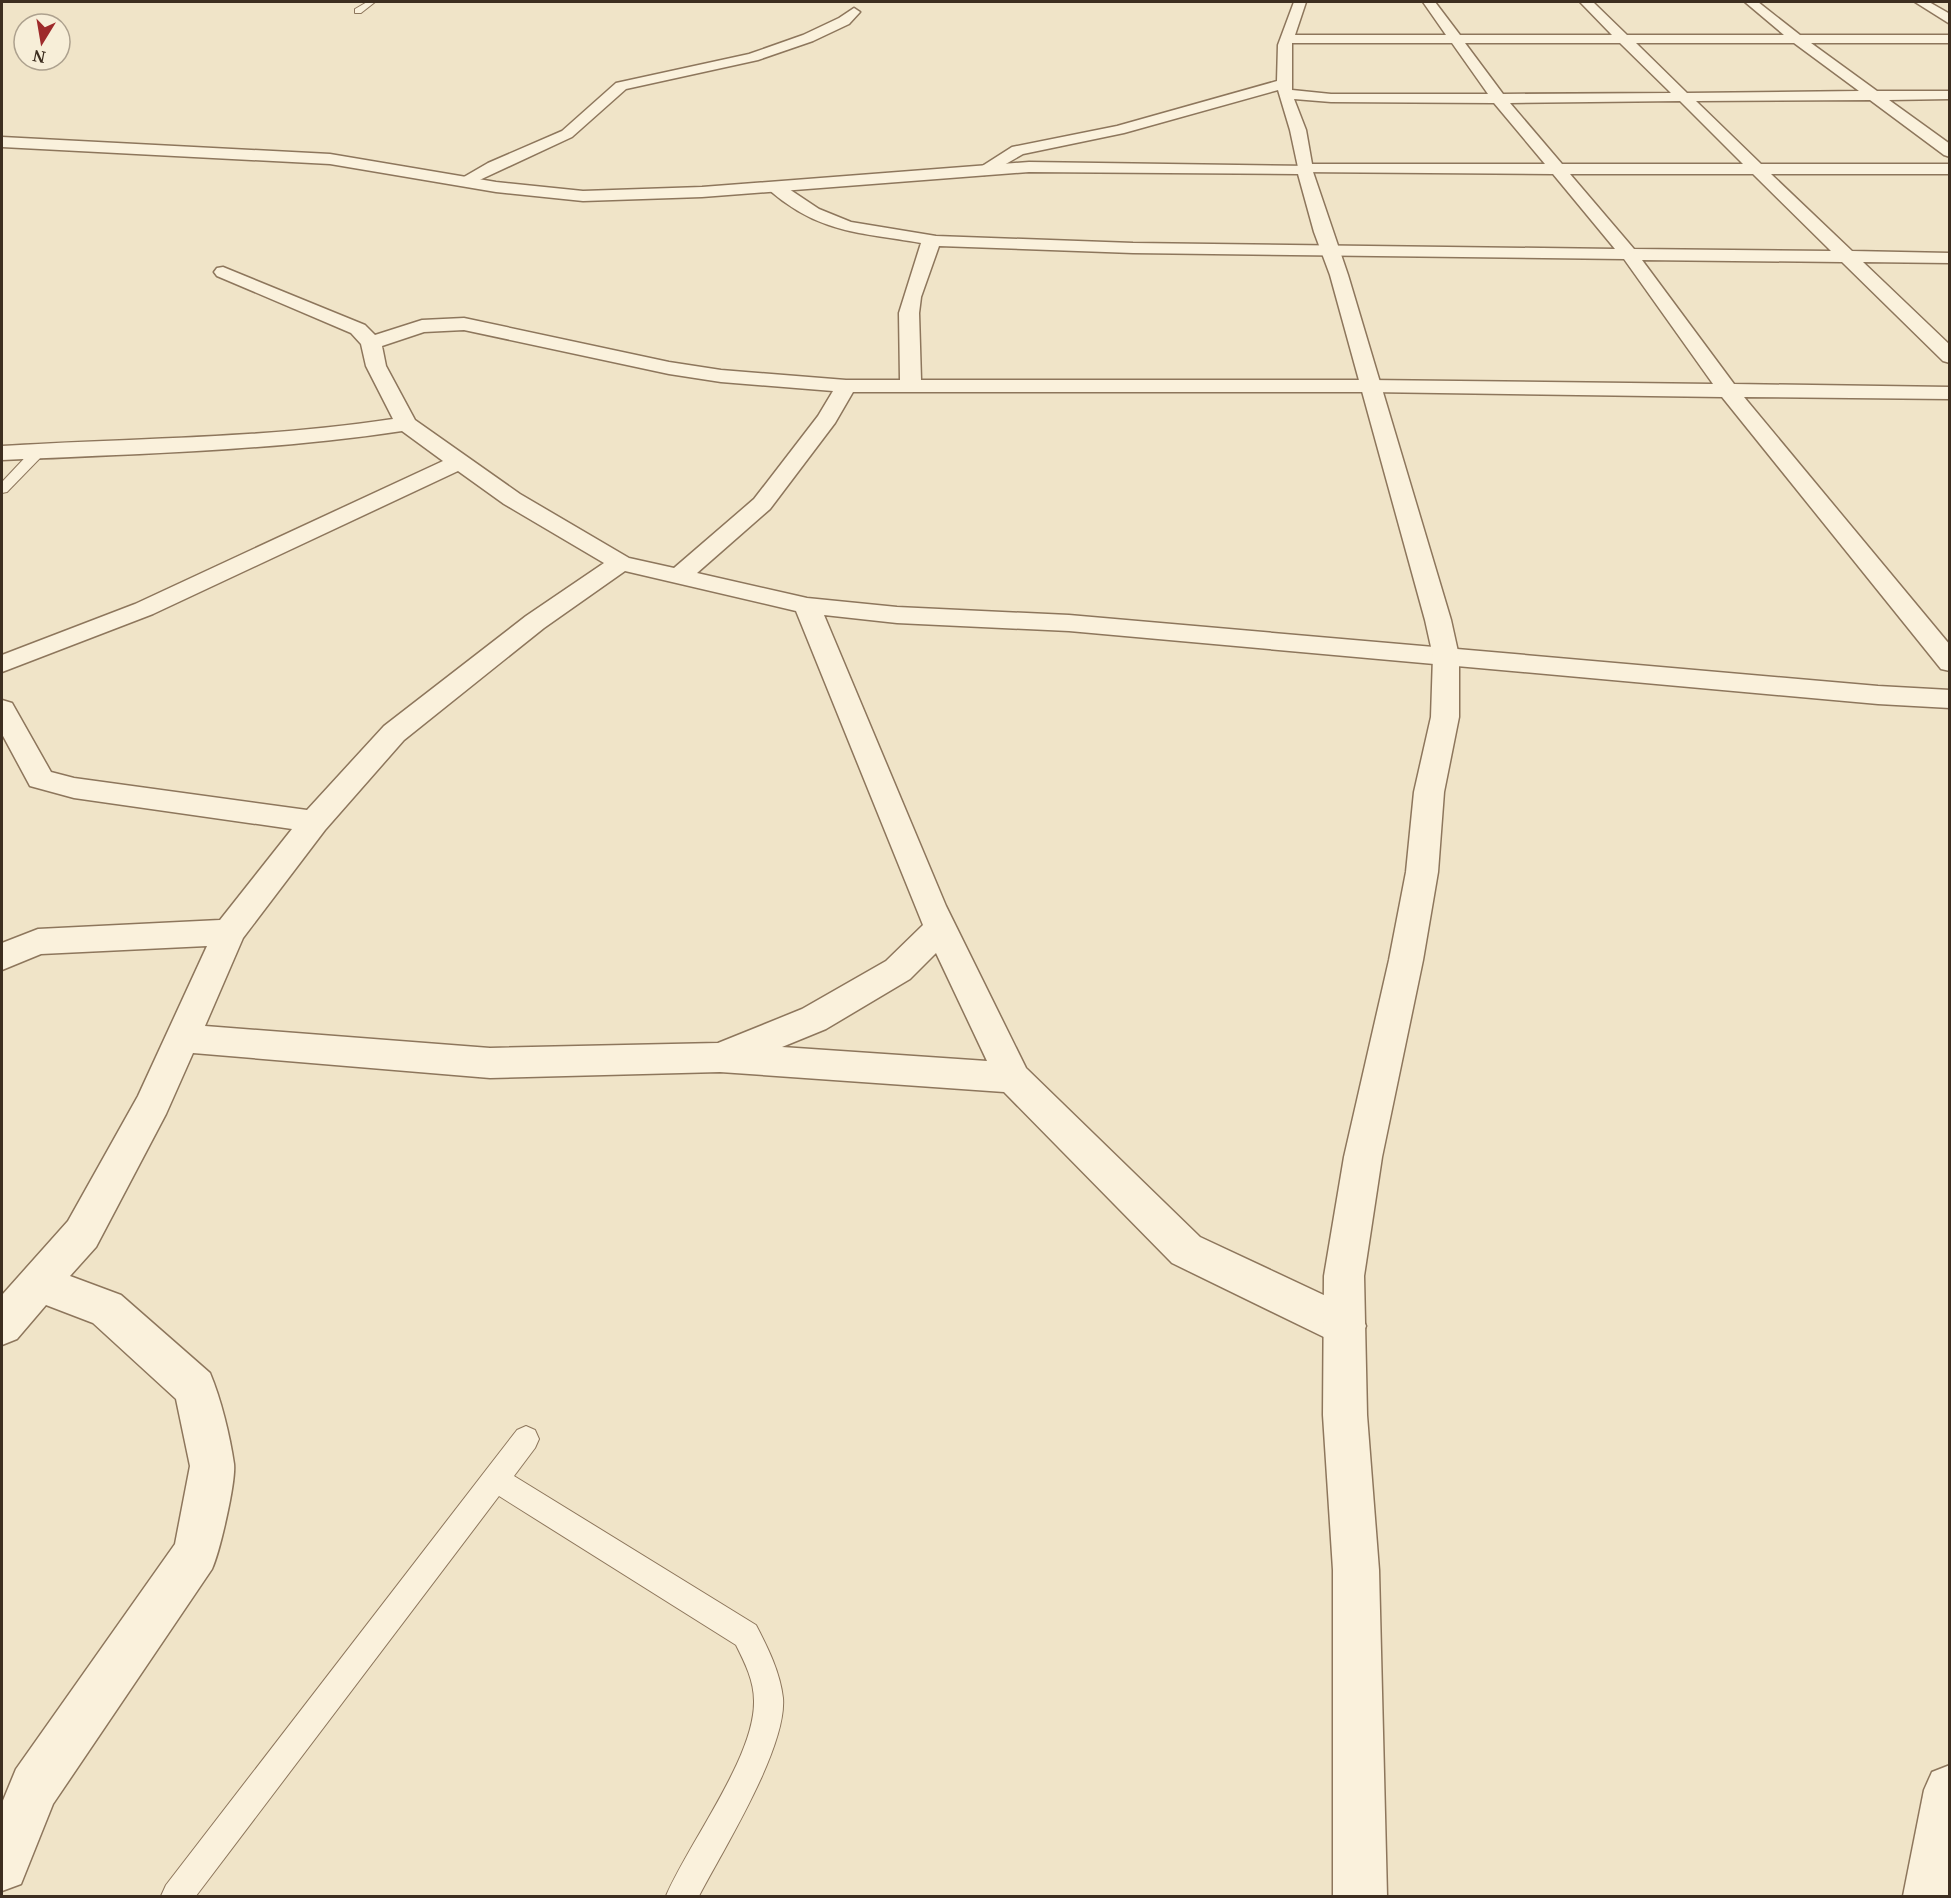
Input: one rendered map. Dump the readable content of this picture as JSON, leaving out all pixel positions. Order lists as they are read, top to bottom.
{
  "north": "bottom"
}
